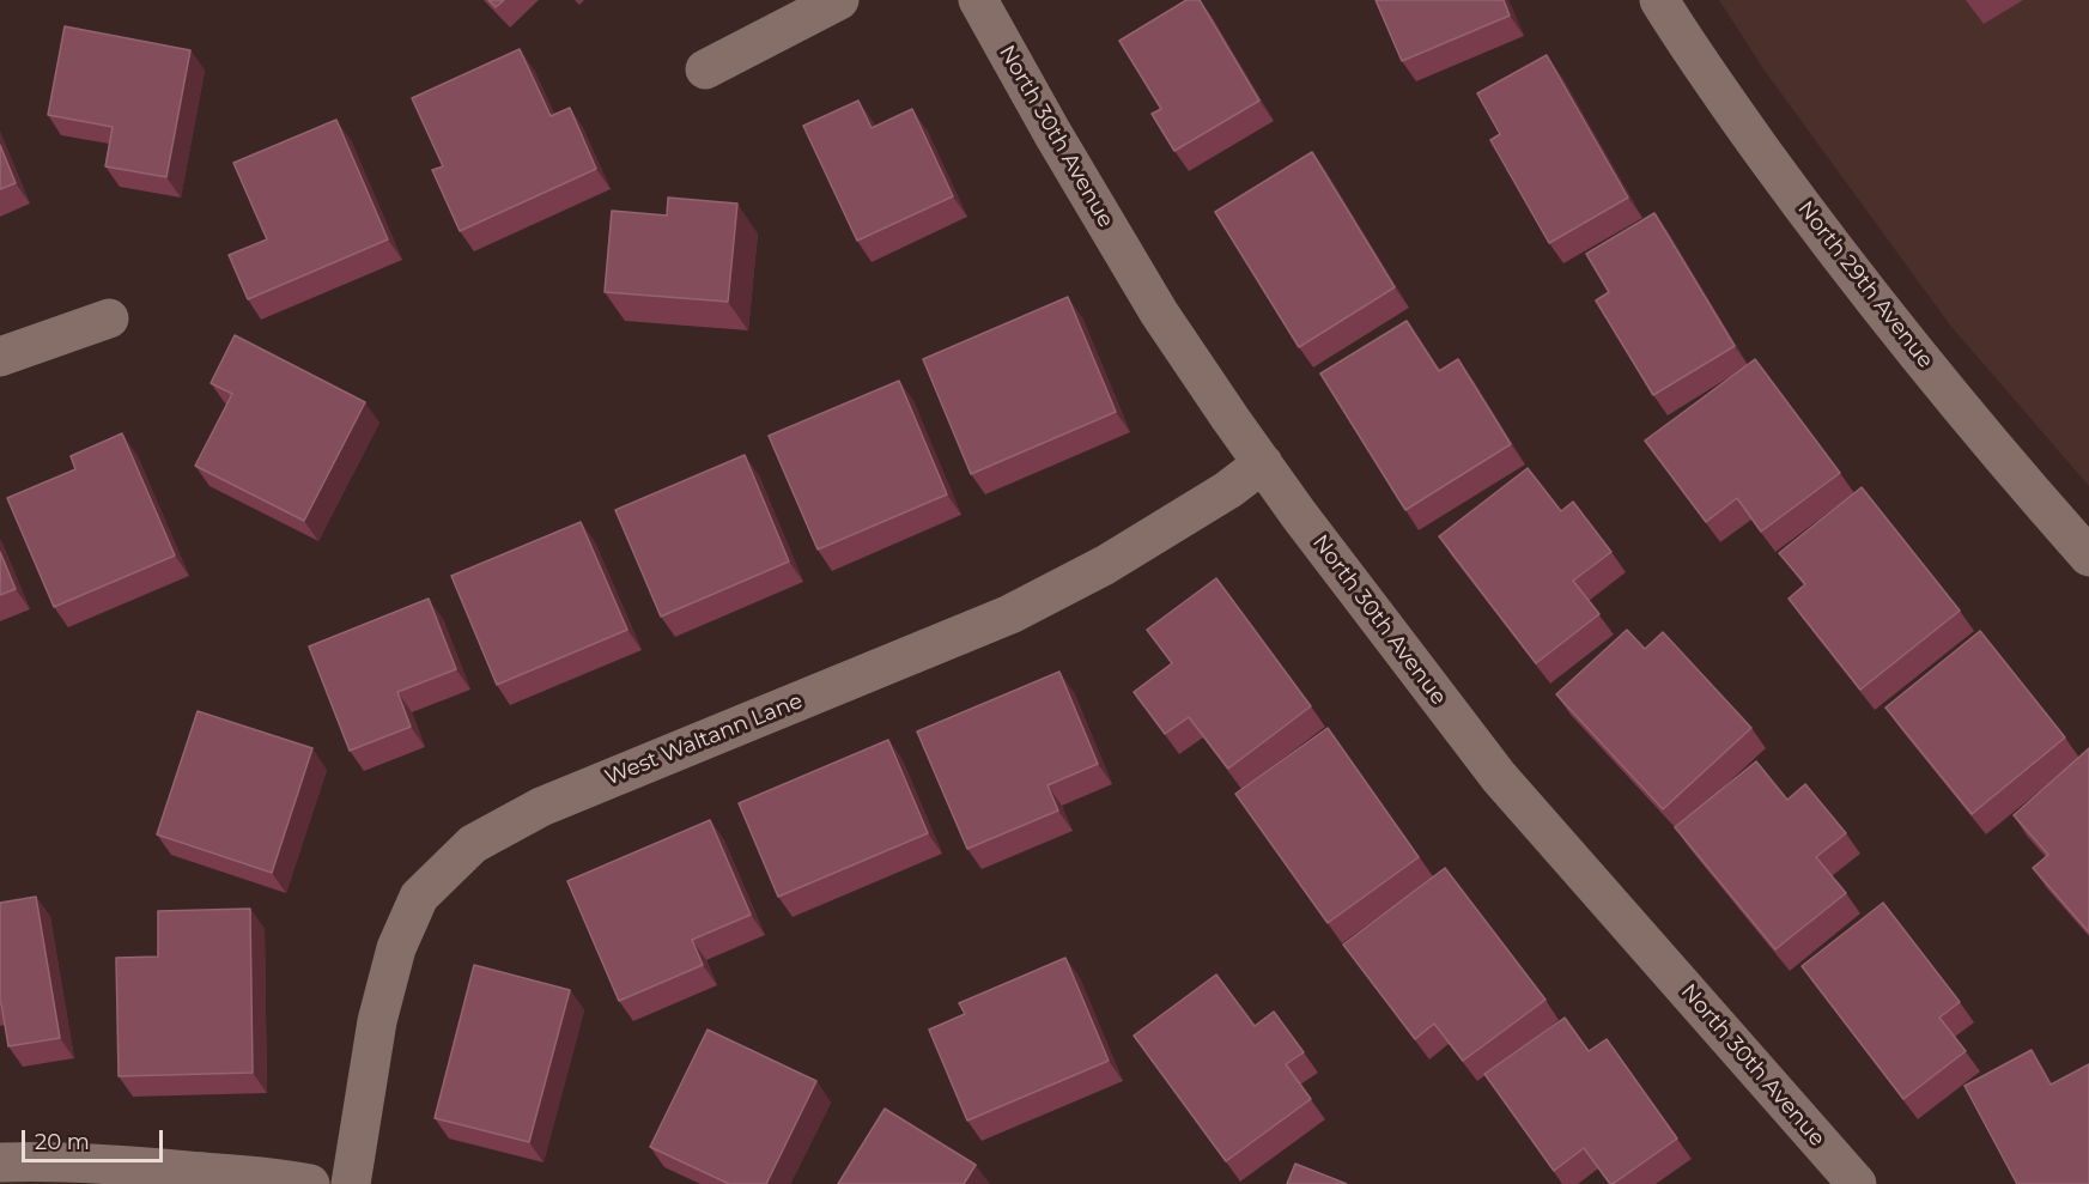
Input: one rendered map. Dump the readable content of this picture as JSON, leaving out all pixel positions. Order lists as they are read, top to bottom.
{
  "streets": {
    "street": ["North 30th Avenue", "North 29th Avenue", "West Waltann Lane"]
  },
  "crossings": [
    ["North 30th Avenue", "West Waltann Lane"]
  ],
  "scale_bar": "20 m"
}
